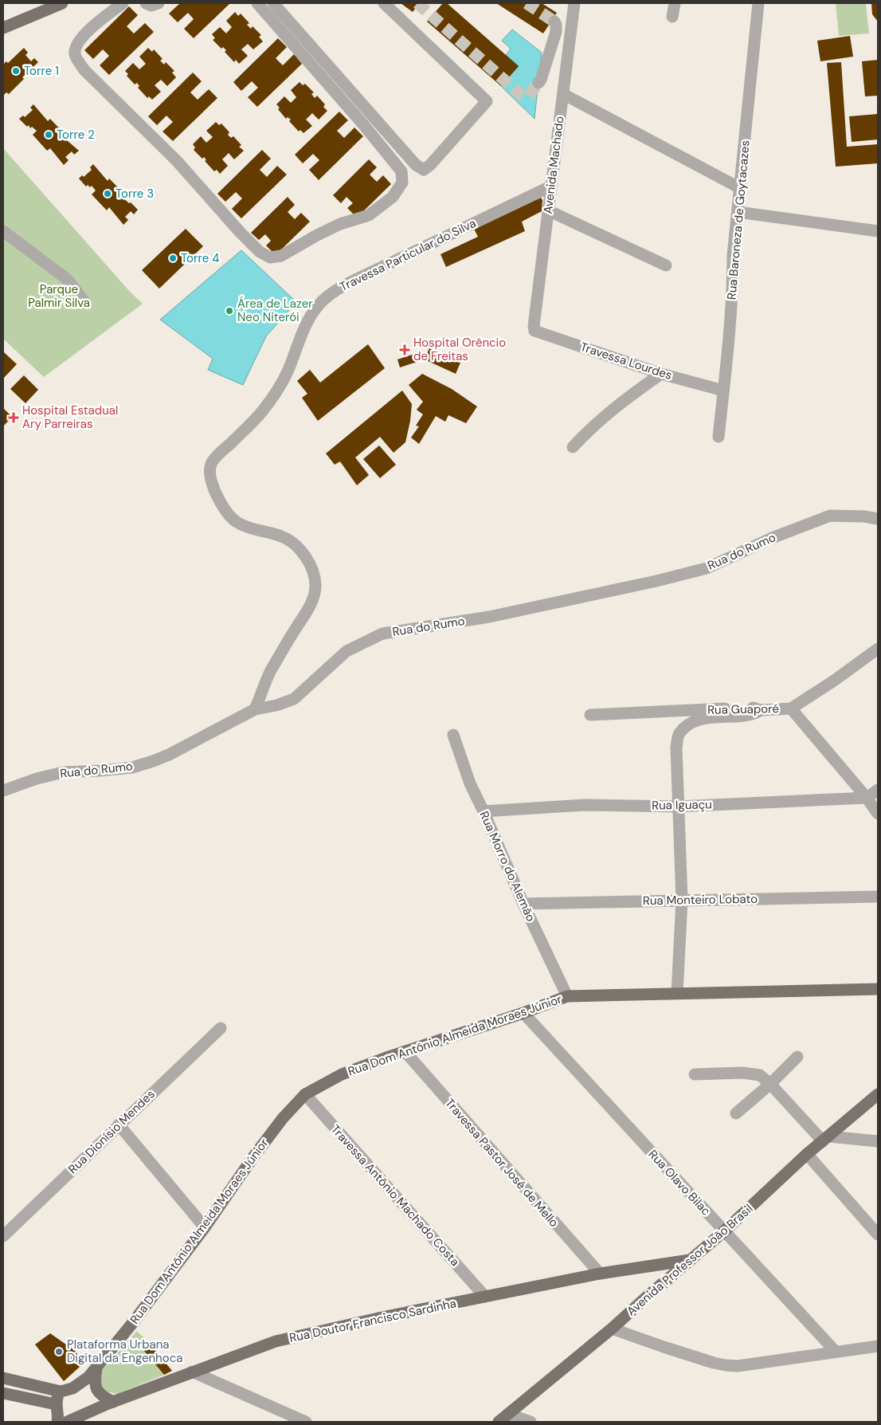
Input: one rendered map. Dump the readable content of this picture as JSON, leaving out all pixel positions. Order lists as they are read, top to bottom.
{
  "streets": {
    "main road": ["Rua Dom Antônio Almeida Moraes Júnior", "Avenida Professor João Brasil", "Rua Doutor Francisco Sardinha"],
    "street": [
      "Avenida Machado",
      "Rua Baroneza de Goytacazes",
      "Travessa Particular do Silva",
      "Travessa Lourdes",
      "Rua do Rumo",
      "Rua Guaporé",
      "Rua Iguaçu",
      "Rua Morro do Alemão",
      "Rua Monteiro Lobato",
      "Rua Dionísio Mendes",
      "Travessa Pastor José de Mello",
      "Rua Olavo Bilac",
      "Travessa Antônio Machado Costa"
    ]
  },
  "crossings": [
    ["Avenida Machado", "Travessa Particular do Silva"],
    ["Avenida Machado", "Travessa Lourdes"],
    ["Rua Baroneza de Goytacazes", "Travessa Lourdes"],
    ["Travessa Particular do Silva", "Rua do Rumo"],
    ["Rua Iguaçu", "Rua Morro do Alemão"],
    ["Rua Morro do Alemão", "Rua Monteiro Lobato"],
    ["Rua Morro do Alemão", "Rua Dom Antônio Almeida Moraes Júnior"],
    ["Rua Dom Antônio Almeida Moraes Júnior", "Travessa Pastor José de Mello"],
    ["Rua Dom Antônio Almeida Moraes Júnior", "Rua Olavo Bilac"],
    ["Rua Dom Antônio Almeida Moraes Júnior", "Travessa Antônio Machado Costa"],
    ["Travessa Pastor José de Mello", "Rua Doutor Francisco Sardinha"],
    ["Rua Olavo Bilac", "Avenida Professor João Brasil"],
    ["Travessa Antônio Machado Costa", "Rua Doutor Francisco Sardinha"],
    ["Avenida Professor João Brasil", "Rua Doutor Francisco Sardinha"]
  ],
  "parks": ["Parque Palmir Silva"],
  "places": {
    "other": [
      "Torre 1",
      "Torre 2",
      "Torre 3",
      "Torre 4",
      "Área de Lazer Neo Niterói",
      "Plataforma Urbana Digital da Engenhoca"
    ],
    "health": ["Hospital Orêncio de Freitas", "Hospital Estadual Ary Parreiras"]
  }
}
